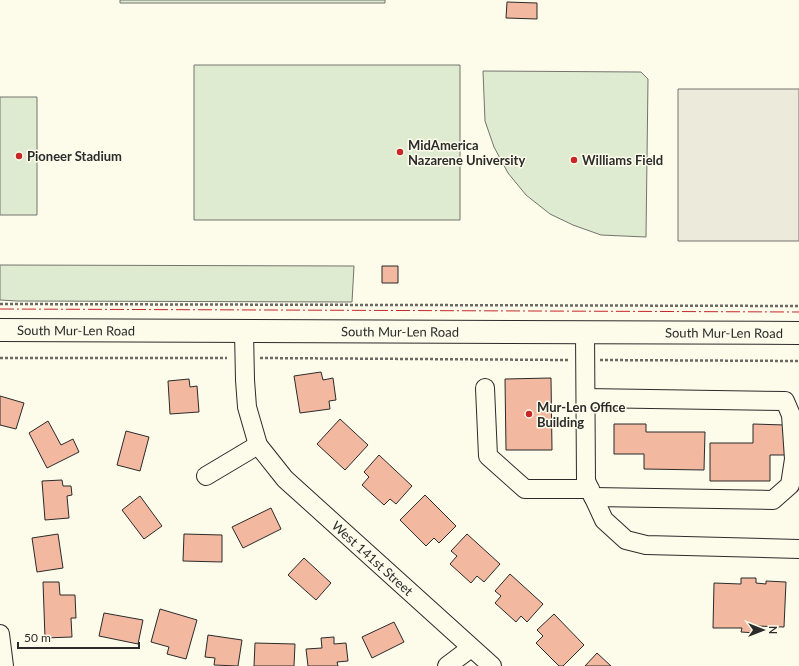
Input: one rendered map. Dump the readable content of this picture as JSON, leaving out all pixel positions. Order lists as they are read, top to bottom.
{
  "streets": {
    "main road": ["South Mur-Len Road"],
    "street": ["West 141st Street"]
  },
  "crossings": [
    ["South Mur-Len Road", "West 141st Street"]
  ],
  "places": [
    "MidAmerica Nazarene University",
    "Pioneer Stadium",
    "Williams Field",
    "Mur-Len Office Building"
  ],
  "scale_bar": "50 m",
  "north": "right"
}
